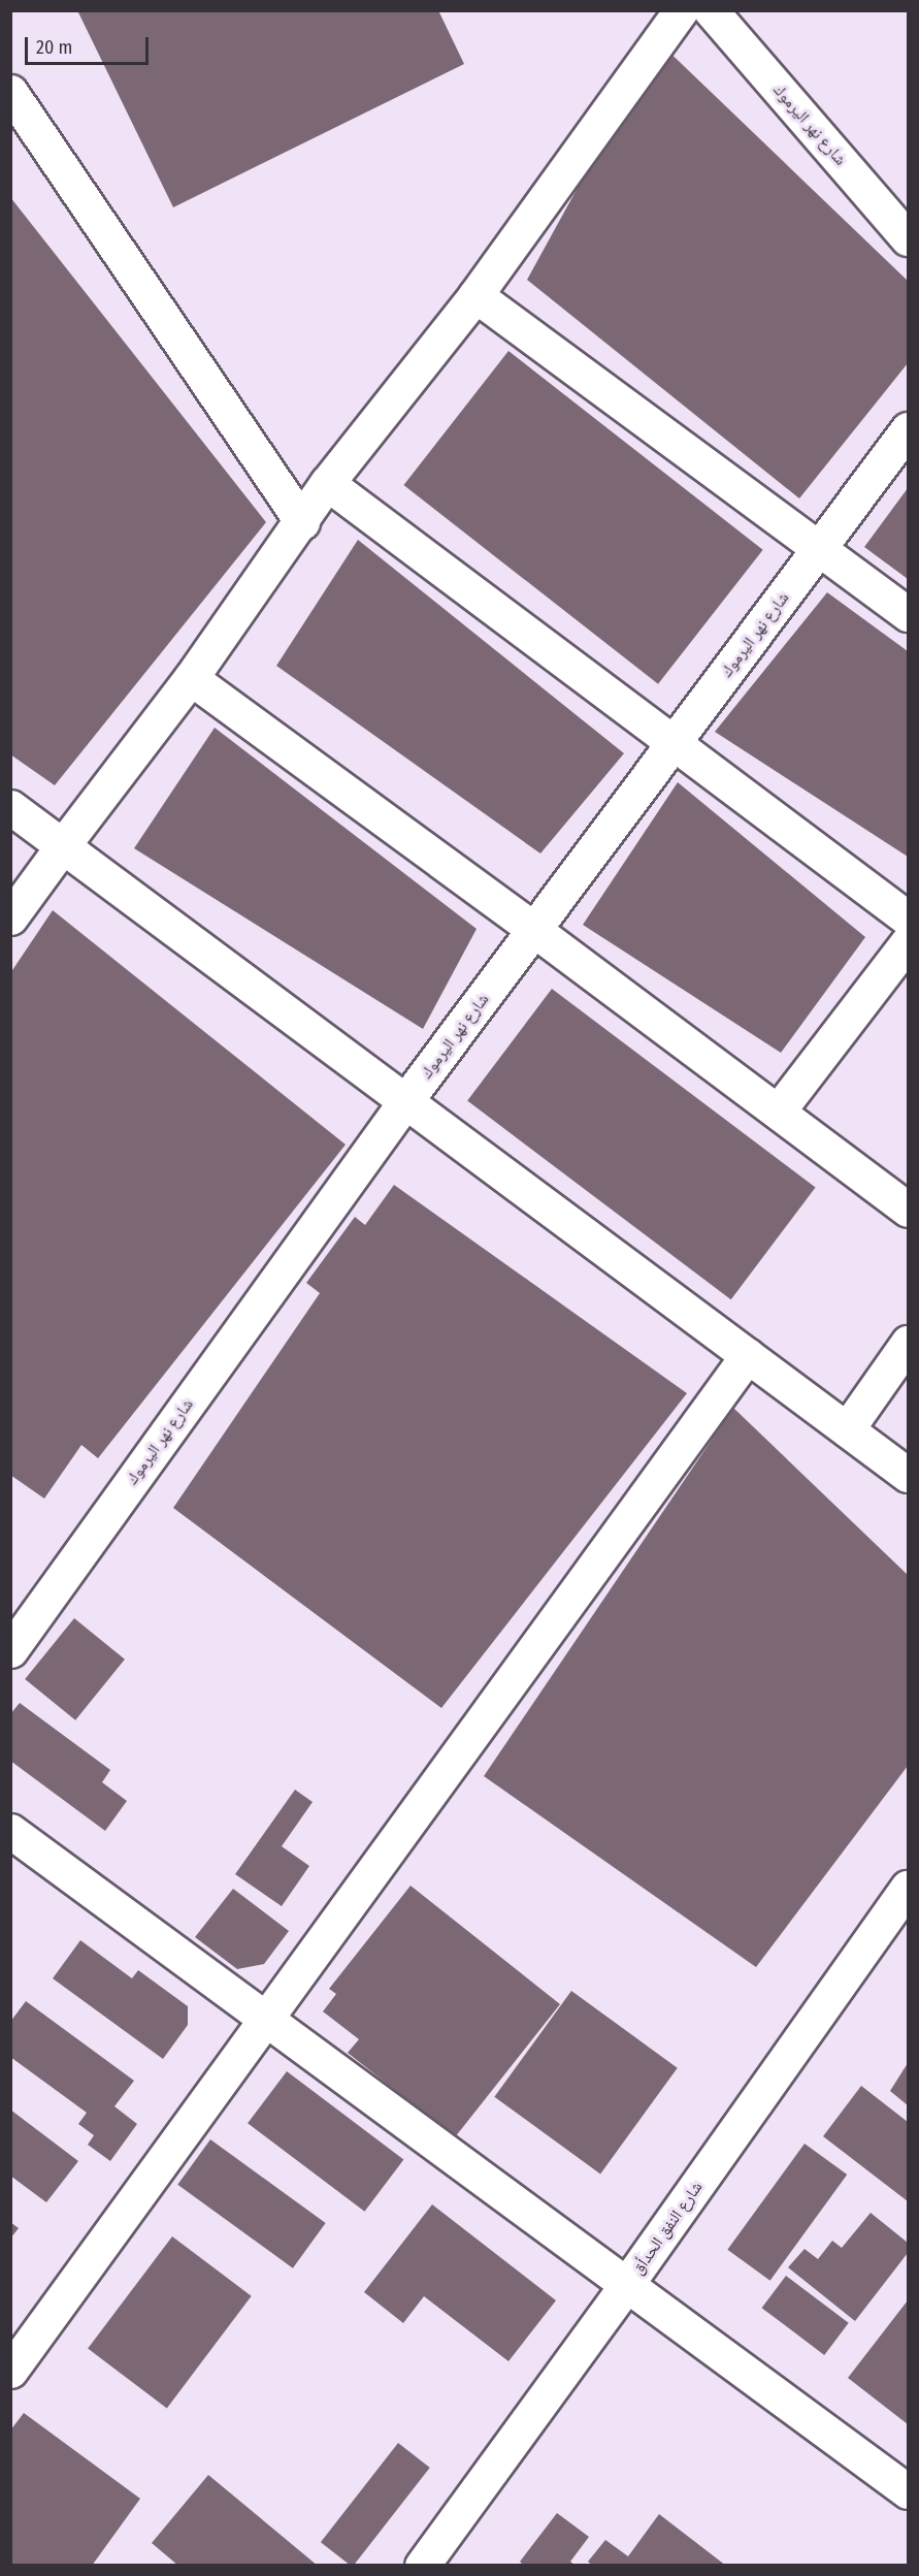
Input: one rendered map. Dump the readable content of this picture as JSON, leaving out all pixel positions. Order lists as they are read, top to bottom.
{
  "streets": {
    "street": ["شارع نهر اليرموك", "شارع النفق الحدأق"]
  },
  "scale_bar": "20 m"
}
